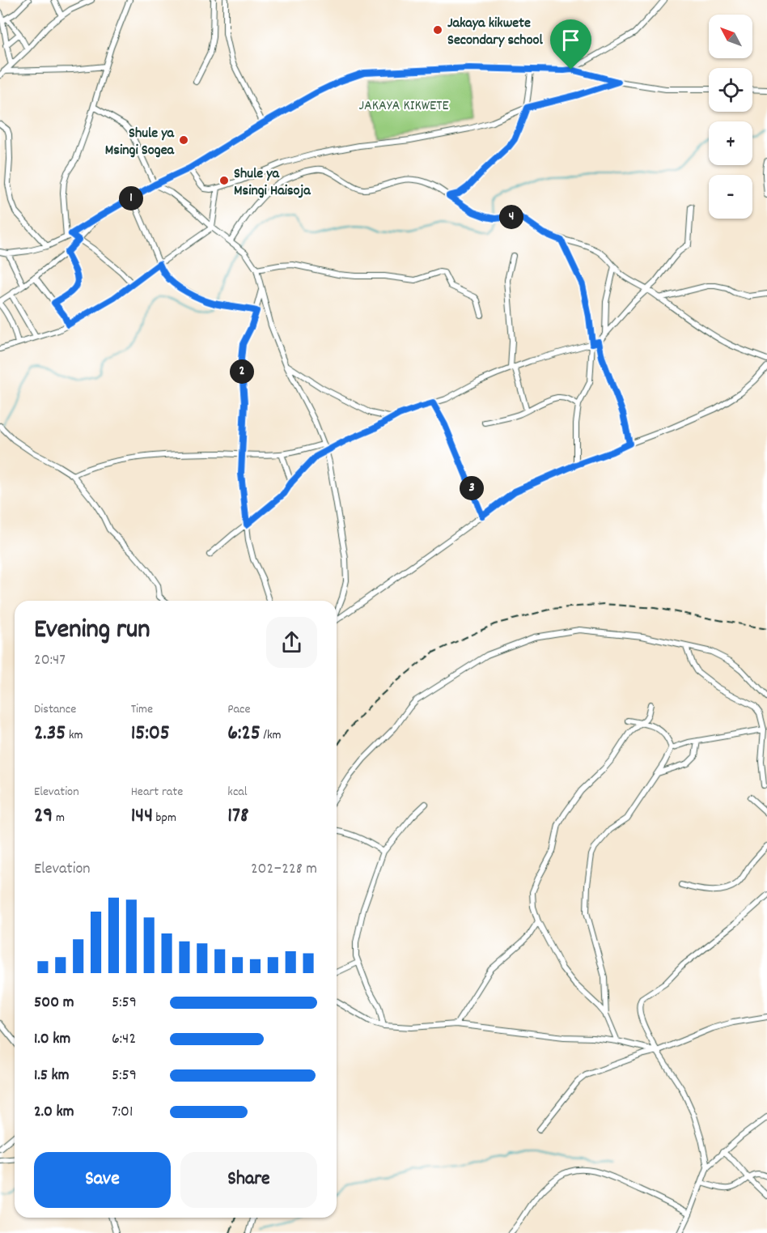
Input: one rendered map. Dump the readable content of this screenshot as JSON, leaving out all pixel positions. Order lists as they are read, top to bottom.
{
  "parks": ["JAKAYA KIKWETE"],
  "places": ["Jakaya kikwete Secondary school", "Shule ya Msingi Sogea", "Shule ya Msingi Haisoja"],
  "north": "top left",
  "page": {
    "map_buttons": ["+", "−"],
    "pins": [
      "1",
      "4",
      "2",
      "3"
    ],
    "heading": ["Evening run", "20:47"],
    "stats": [
      ["Distance", "2.35 km"],
      ["Time", "15:05"],
      ["Pace", "6:25 /km"],
      ["Elevation", "29 m"],
      ["Heart rate", "144 bpm"],
      ["kcal", "178"]
    ],
    "chart": ["Elevation", "202–228 m"],
    "list": [
      {
        "name": "500 m",
        "note": "5:59"
      },
      {
        "name": "1.0 km",
        "note": "6:42"
      },
      {
        "name": "1.5 km",
        "note": "5:59"
      },
      {
        "name": "2.0 km",
        "note": "7:01"
      }
    ],
    "buttons": ["Save", "Share"]
  }
}
